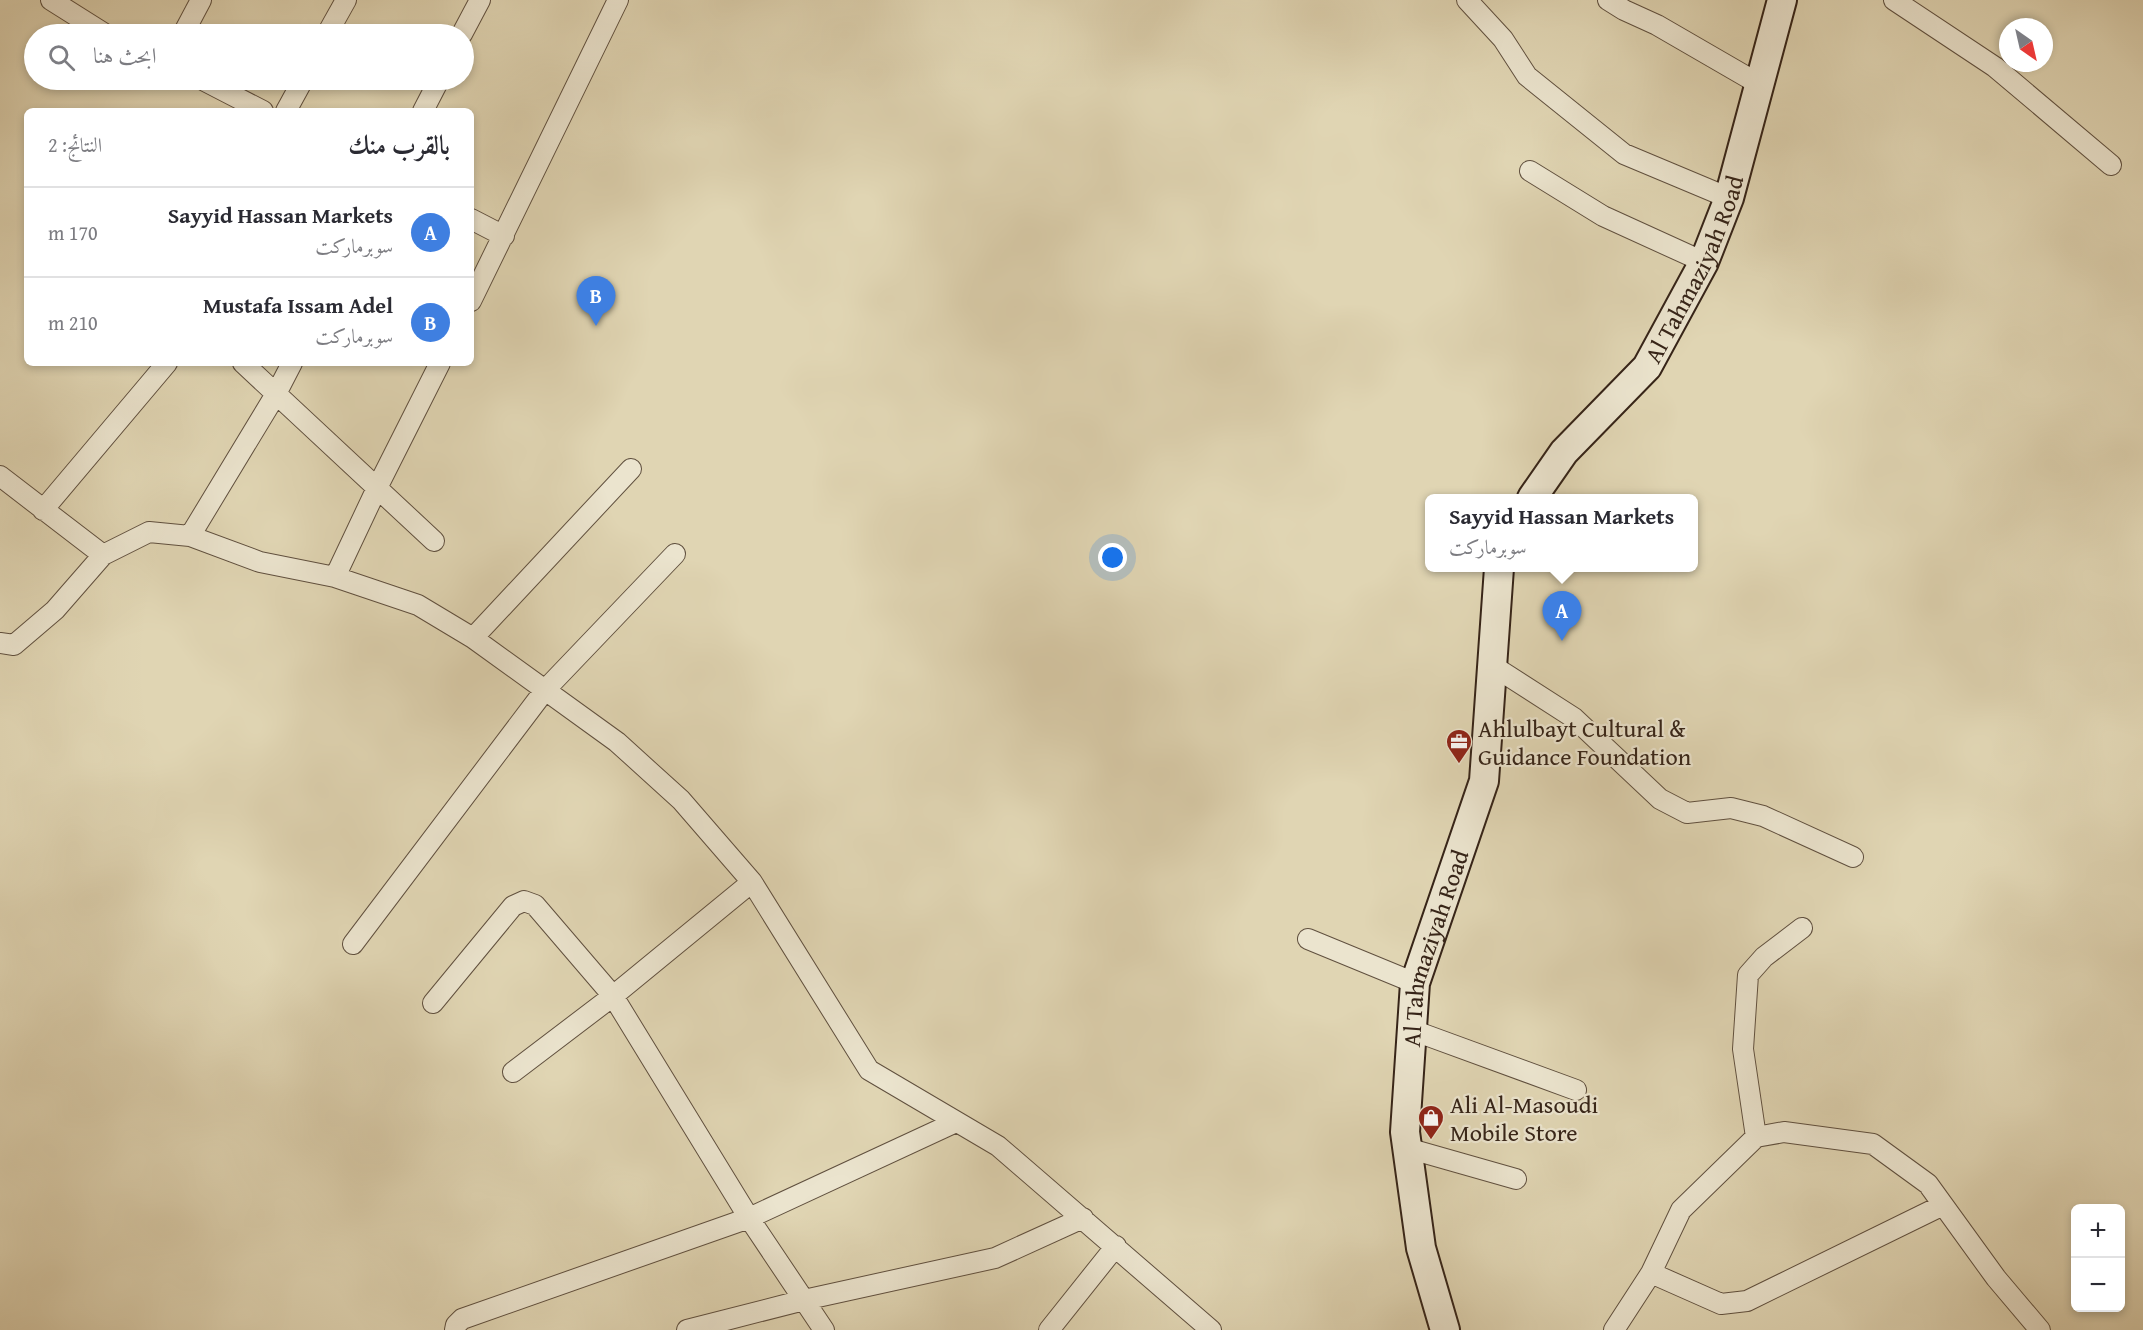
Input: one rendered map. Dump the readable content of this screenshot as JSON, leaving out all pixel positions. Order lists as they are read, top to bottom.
{
  "streets": {
    "main road": ["Al Tahmaziyah Road"]
  },
  "places": {
    "office": ["Ahlulbayt Cultural & Guidance Foundation"],
    "shop": ["Ali Al-Masoudi Mobile Store"]
  },
  "north": "bottom right",
  "page": {
    "search": "ابحث هنا",
    "heading": ["بالقرب منك", "النتائج: 2"],
    "list": [
      {
        "mark": "A",
        "name": "Sayyid Hassan Markets",
        "note": "سوبرماركت",
        "value": "170 m"
      },
      {
        "mark": "B",
        "name": "Mustafa Issam Adel",
        "note": "سوبرماركت",
        "value": "210 m"
      }
    ],
    "pins": ["B", "A"],
    "popup": ["Sayyid Hassan Markets", "سوبرماركت"],
    "map_buttons": ["+", "−"]
  }
}
